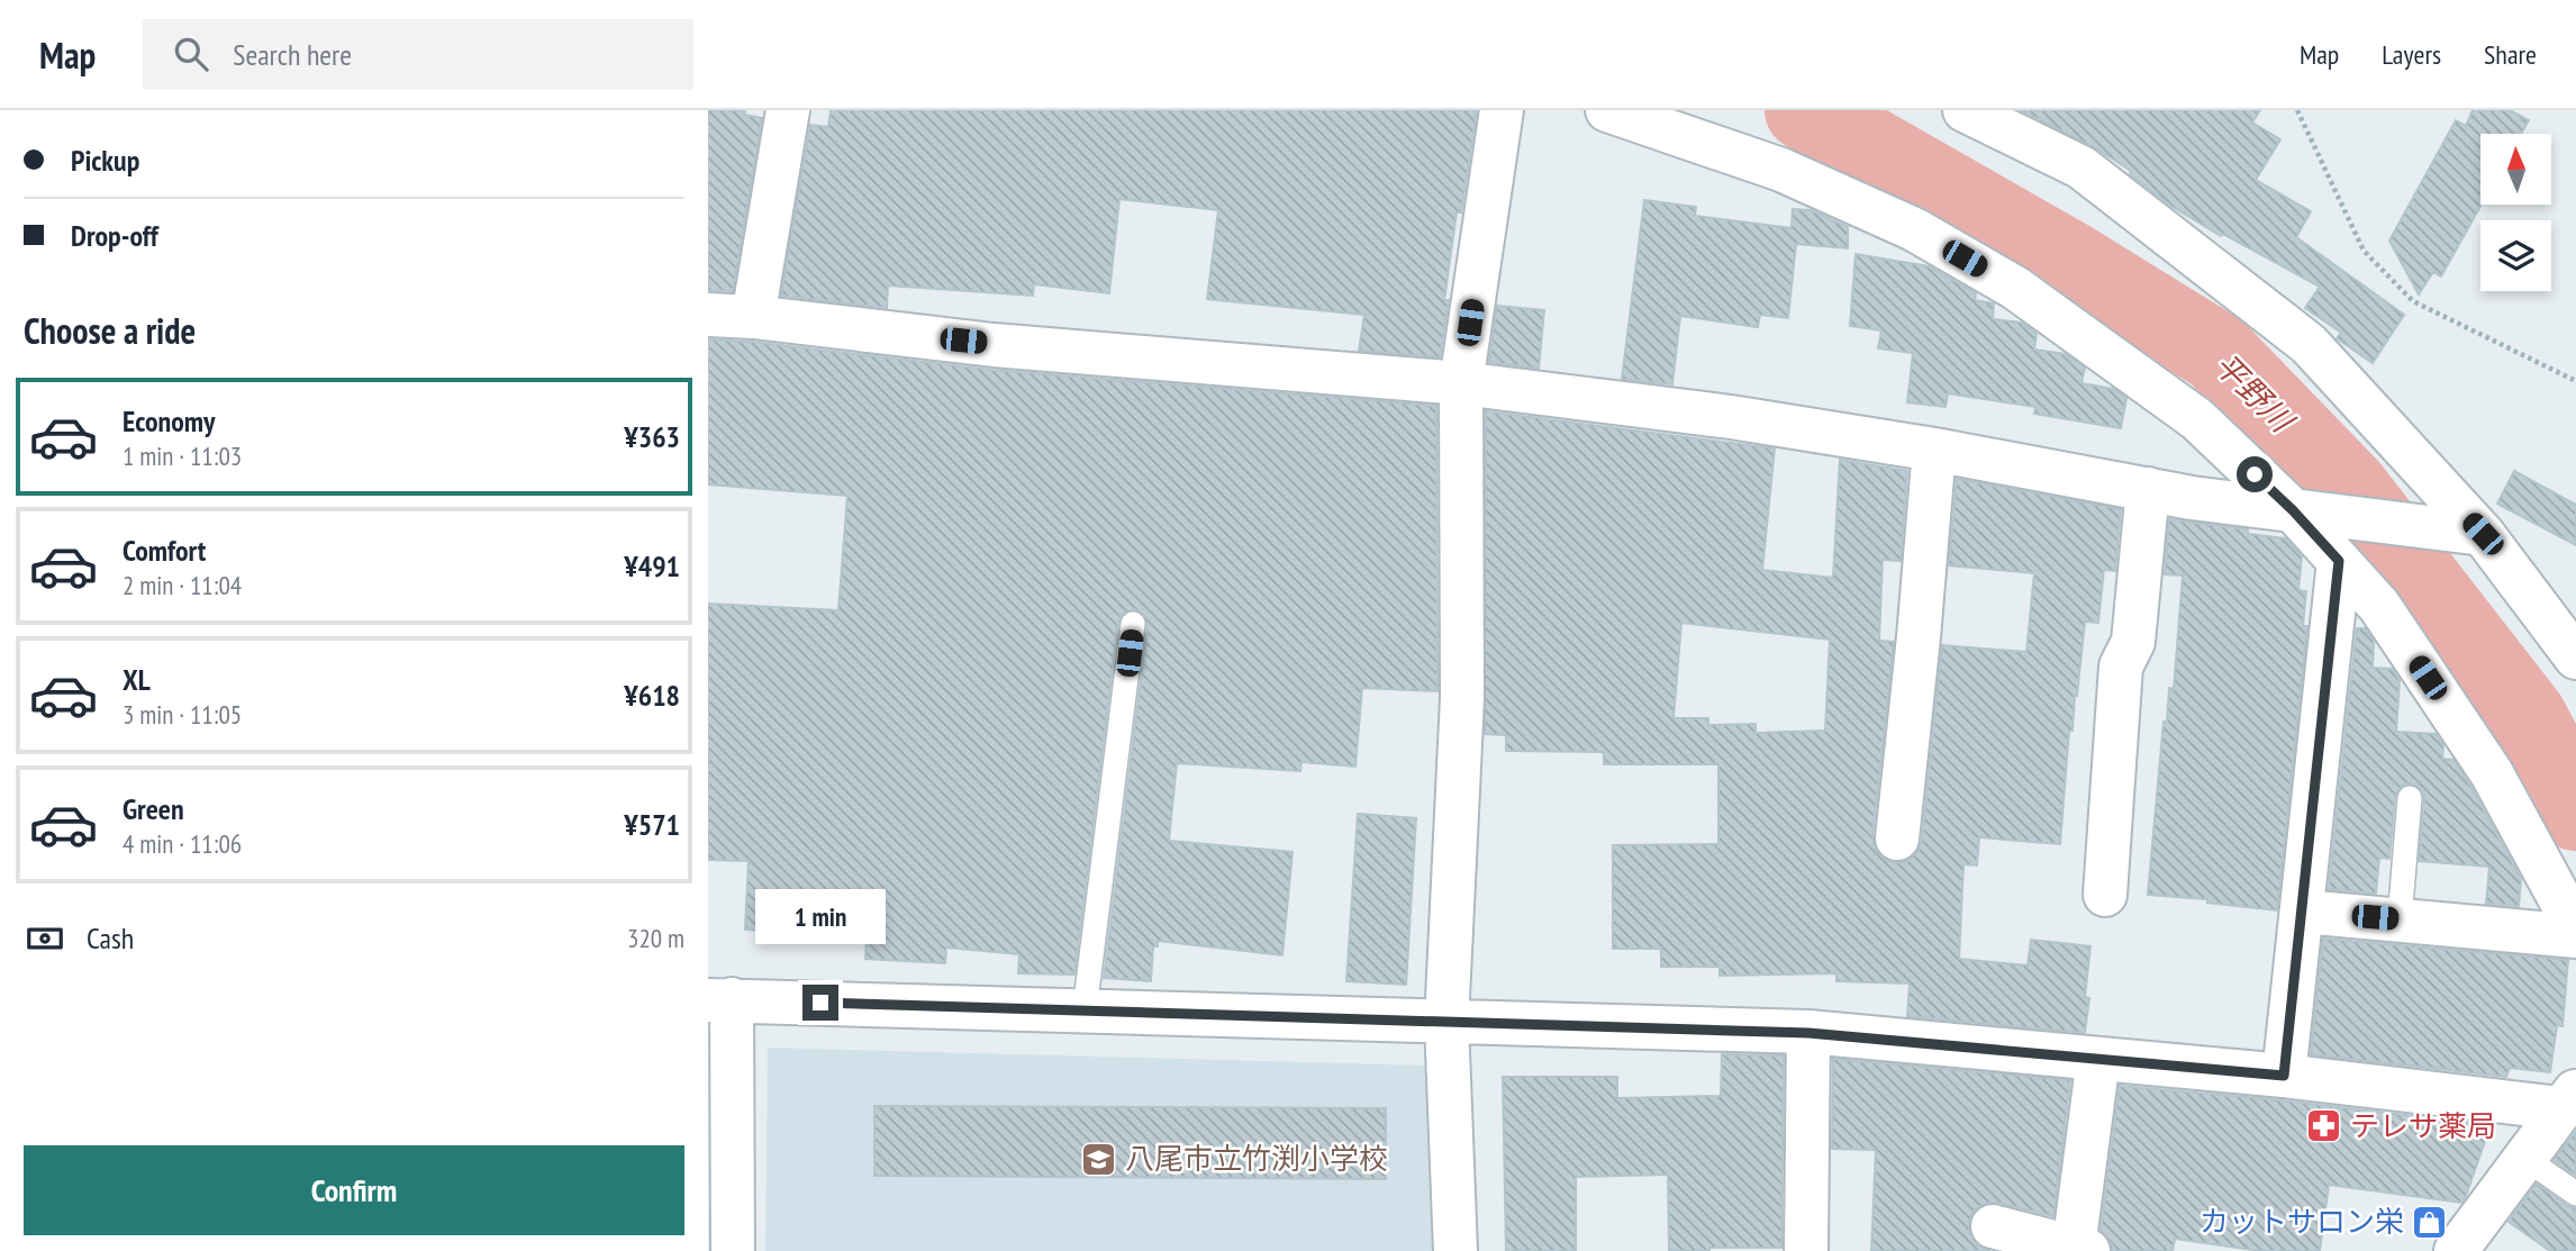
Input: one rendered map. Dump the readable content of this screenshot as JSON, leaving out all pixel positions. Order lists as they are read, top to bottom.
{
  "water": ["平野川"],
  "places": {
    "pharmacy": ["テレサ薬局"],
    "school or university": ["八尾市立竹渕小学校"],
    "shop": ["カットサロン栄"]
  },
  "north": "top",
  "page": {
    "header": "Map",
    "search": "Search here",
    "nav": ["Map", "Layers", "Share"],
    "banner": ["Pickup", "Drop-off"],
    "heading": "Choose a ride",
    "list": [
      {
        "name": "Economy",
        "note": "1 min · 11:03",
        "value": "¥363"
      },
      {
        "name": "Comfort",
        "note": "2 min · 11:04",
        "value": "¥491"
      },
      {
        "name": "XL",
        "note": "3 min · 11:05",
        "value": "¥618"
      },
      {
        "name": "Green",
        "note": "4 min · 11:06",
        "value": "¥571"
      }
    ],
    "bubble": "1 min",
    "pay": ["Cash", "320 m"],
    "buttons": "Confirm"
  }
}
